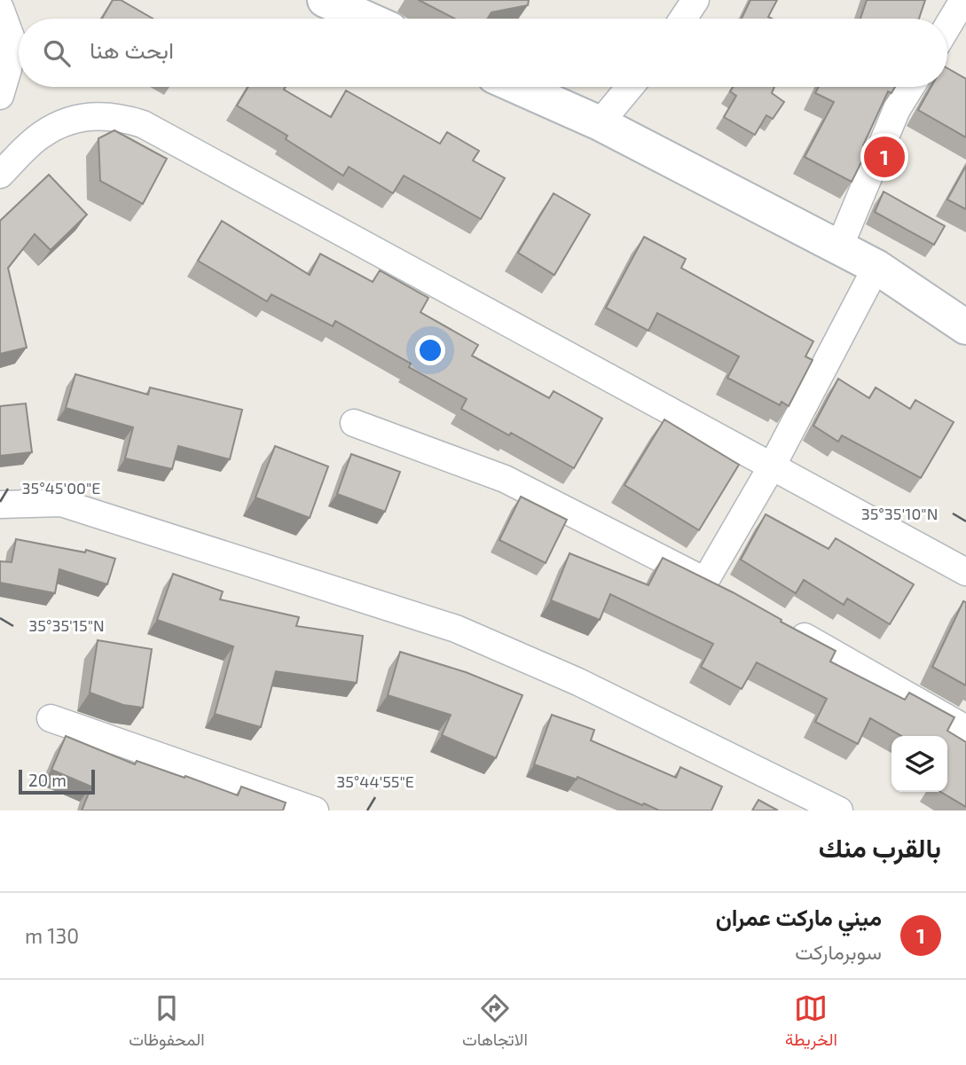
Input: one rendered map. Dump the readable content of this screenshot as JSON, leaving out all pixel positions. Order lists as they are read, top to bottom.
{
  "scale_bar": "20 m",
  "page": {
    "search": "ابحث هنا",
    "pins": "1",
    "scale": "20 m",
    "heading": "بالقرب منك",
    "list": [
      {
        "mark": "1",
        "name": "ميني ماركت عمران",
        "note": "سوبرماركت",
        "value": "130 m"
      }
    ],
    "nav": ["الخريطة", "الاتجاهات", "المحفوظات"]
  },
  "coordinates": [
    "35°45'00\"E",
    "35°35'10\"N",
    "35°35'15\"N",
    "35°44'55\"E"
  ]
}
